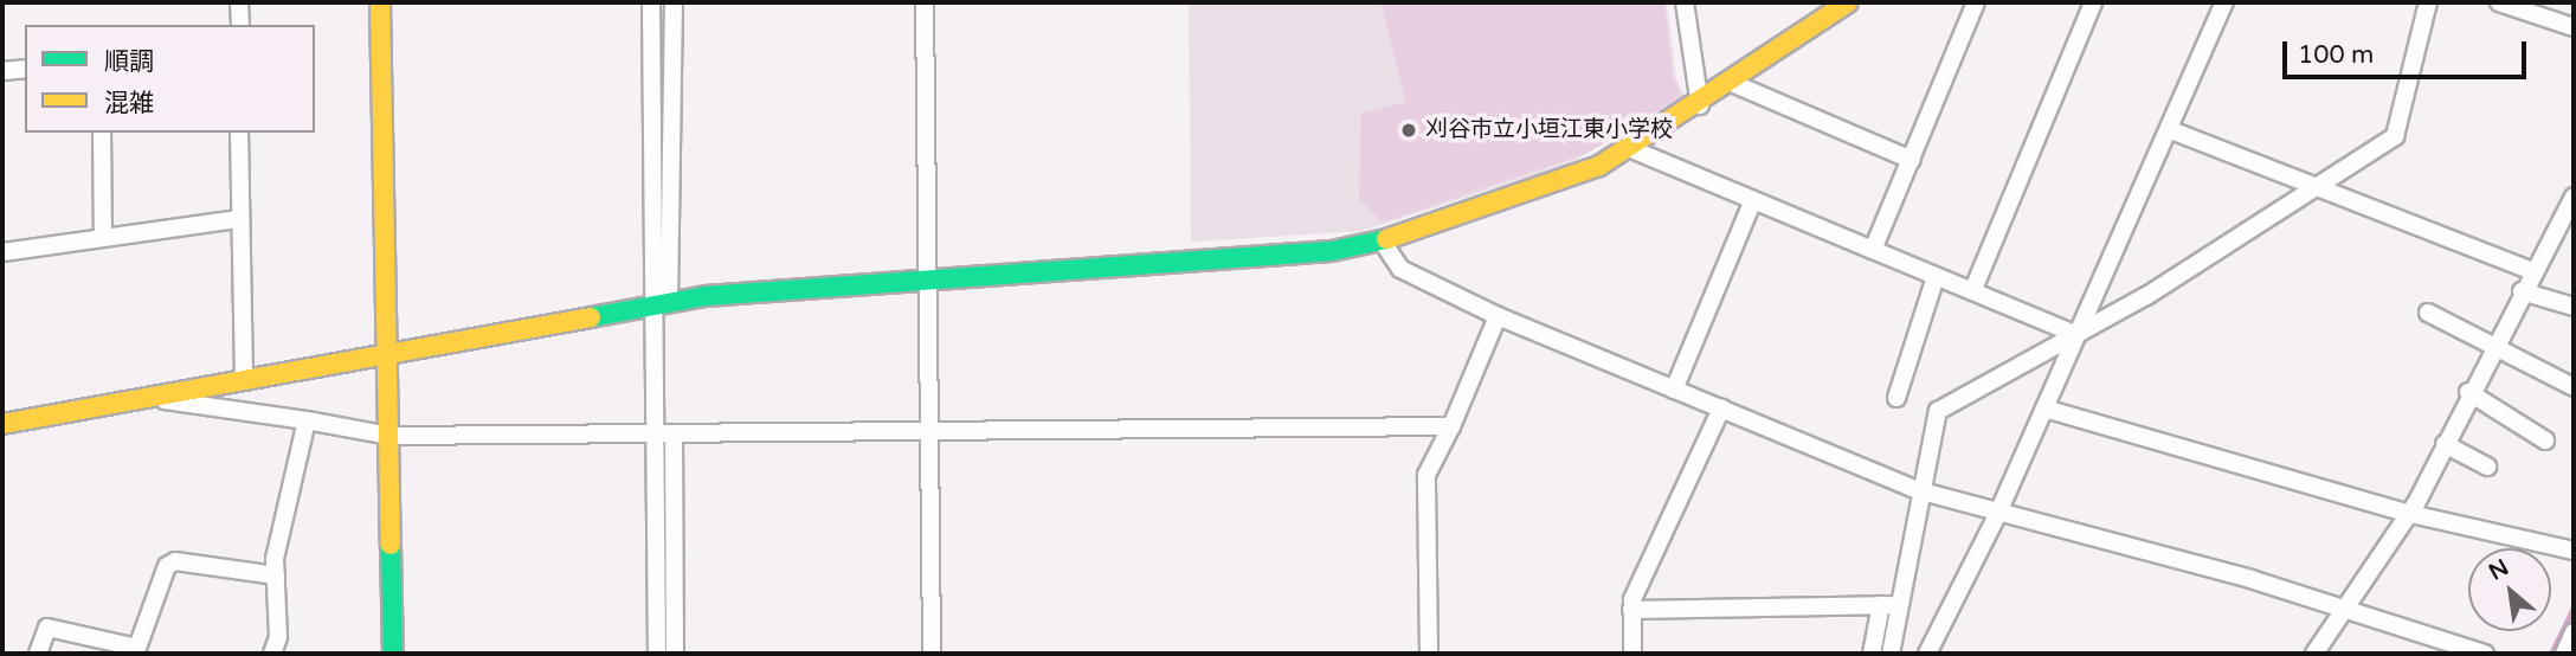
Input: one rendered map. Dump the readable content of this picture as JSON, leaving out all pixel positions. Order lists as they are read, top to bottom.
{
  "places": ["刈谷市立小垣江東小学校"],
  "legend": ["順調", "混雑"],
  "scale_bar": "100 m",
  "north": "top left"
}
